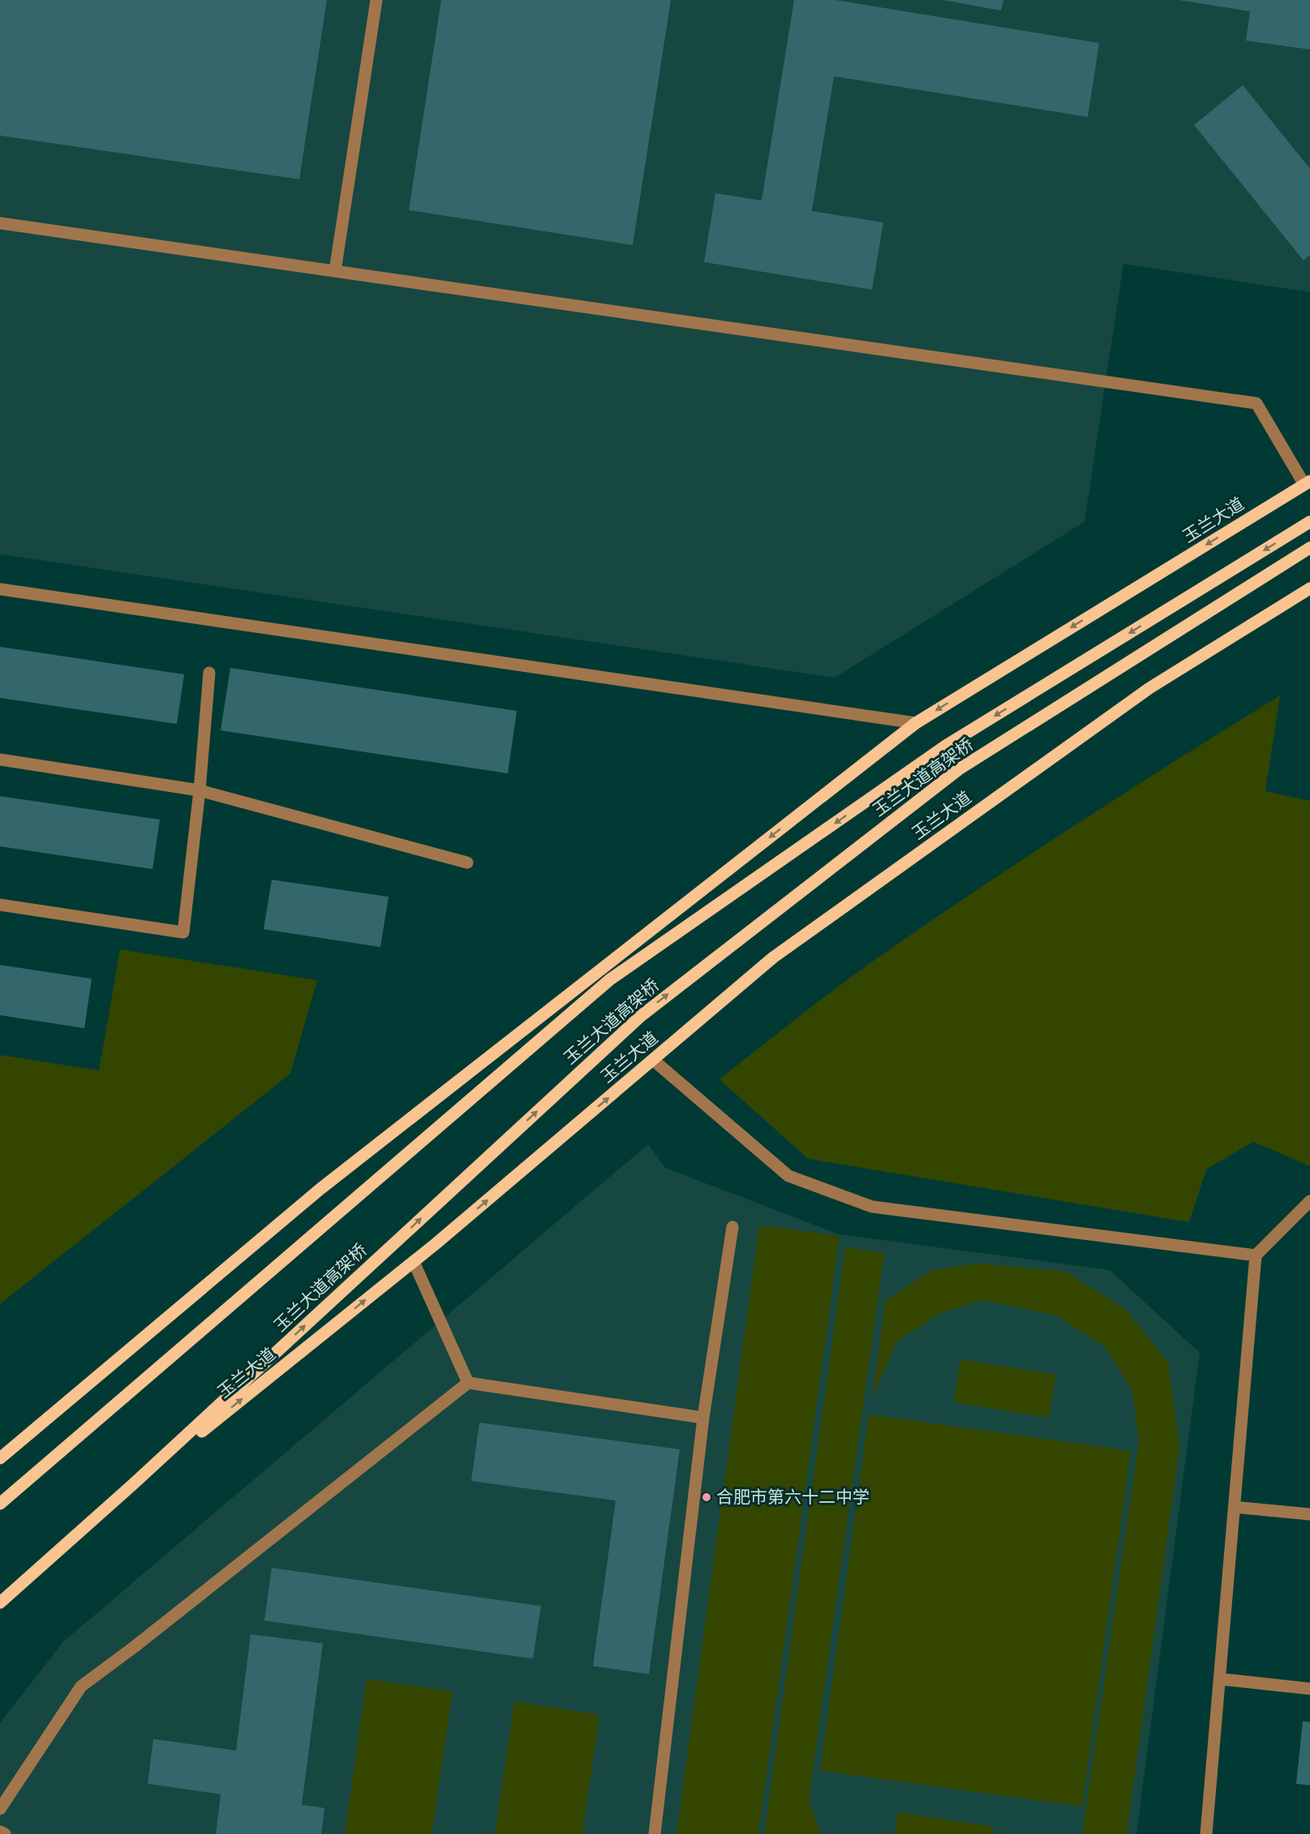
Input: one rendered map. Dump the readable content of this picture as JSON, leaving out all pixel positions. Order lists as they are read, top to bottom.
{
  "streets": {
    "main road": ["玉兰大道", "玉兰大道高架桥"]
  },
  "places": ["合肥市第六十二中学"]
}
